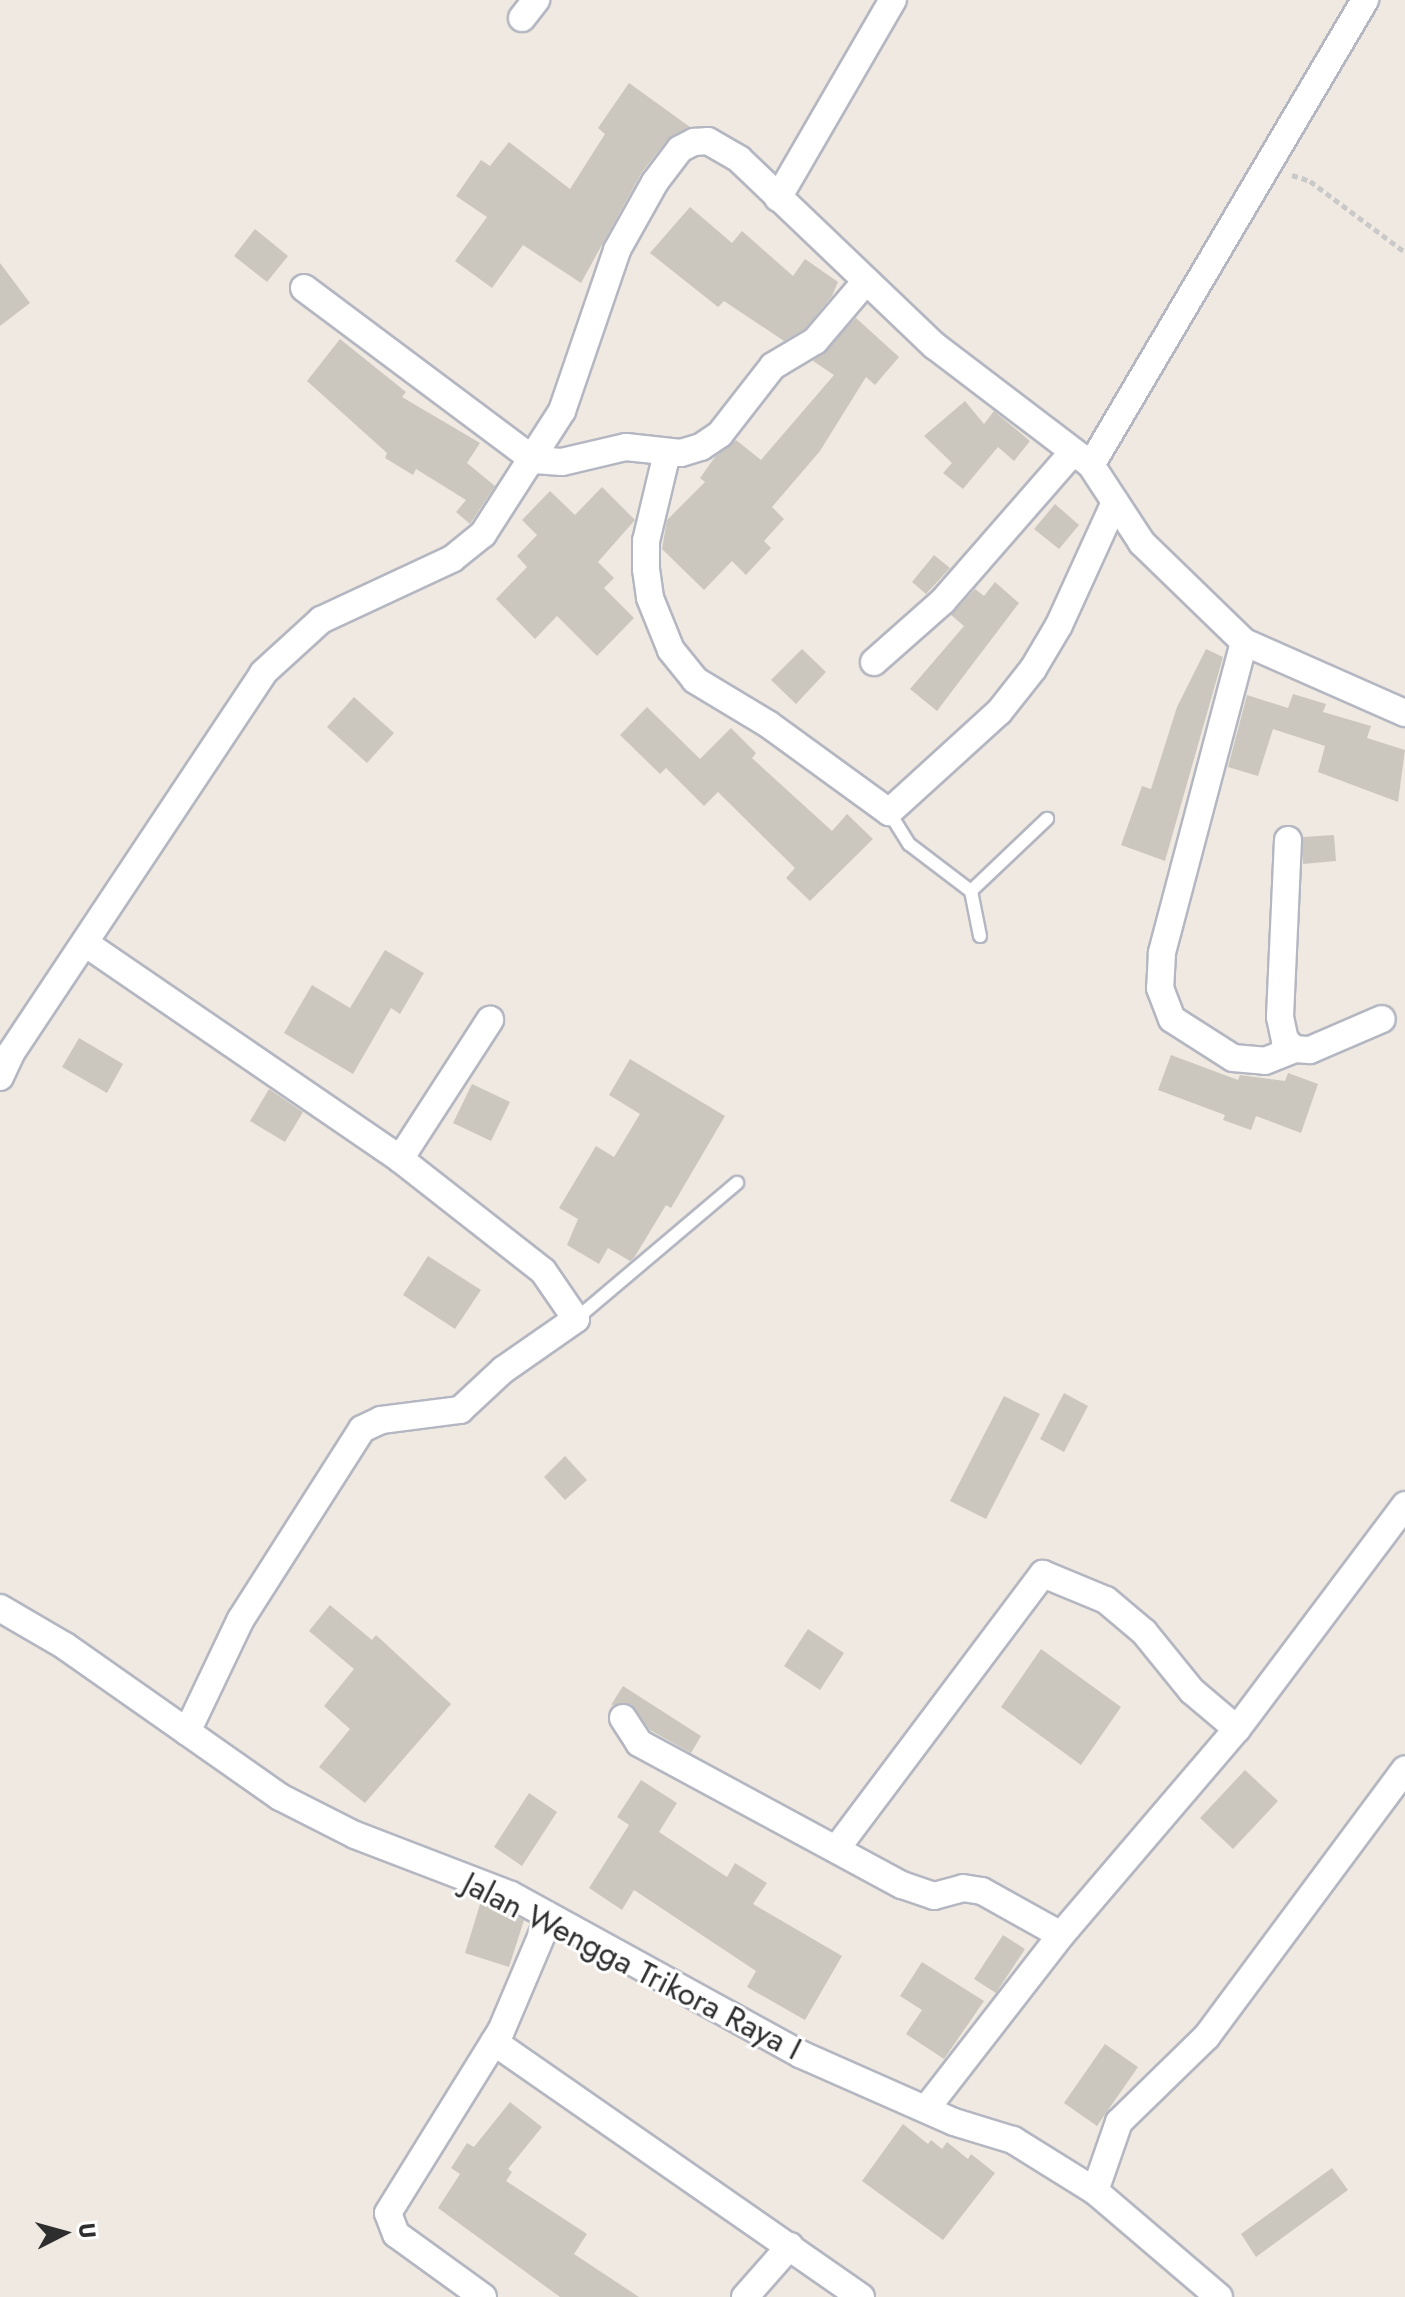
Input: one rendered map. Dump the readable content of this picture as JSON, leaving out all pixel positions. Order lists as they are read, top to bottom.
{
  "streets": {
    "street": ["Jalan Wengga Trikora Raya I"]
  },
  "north": "right"
}
